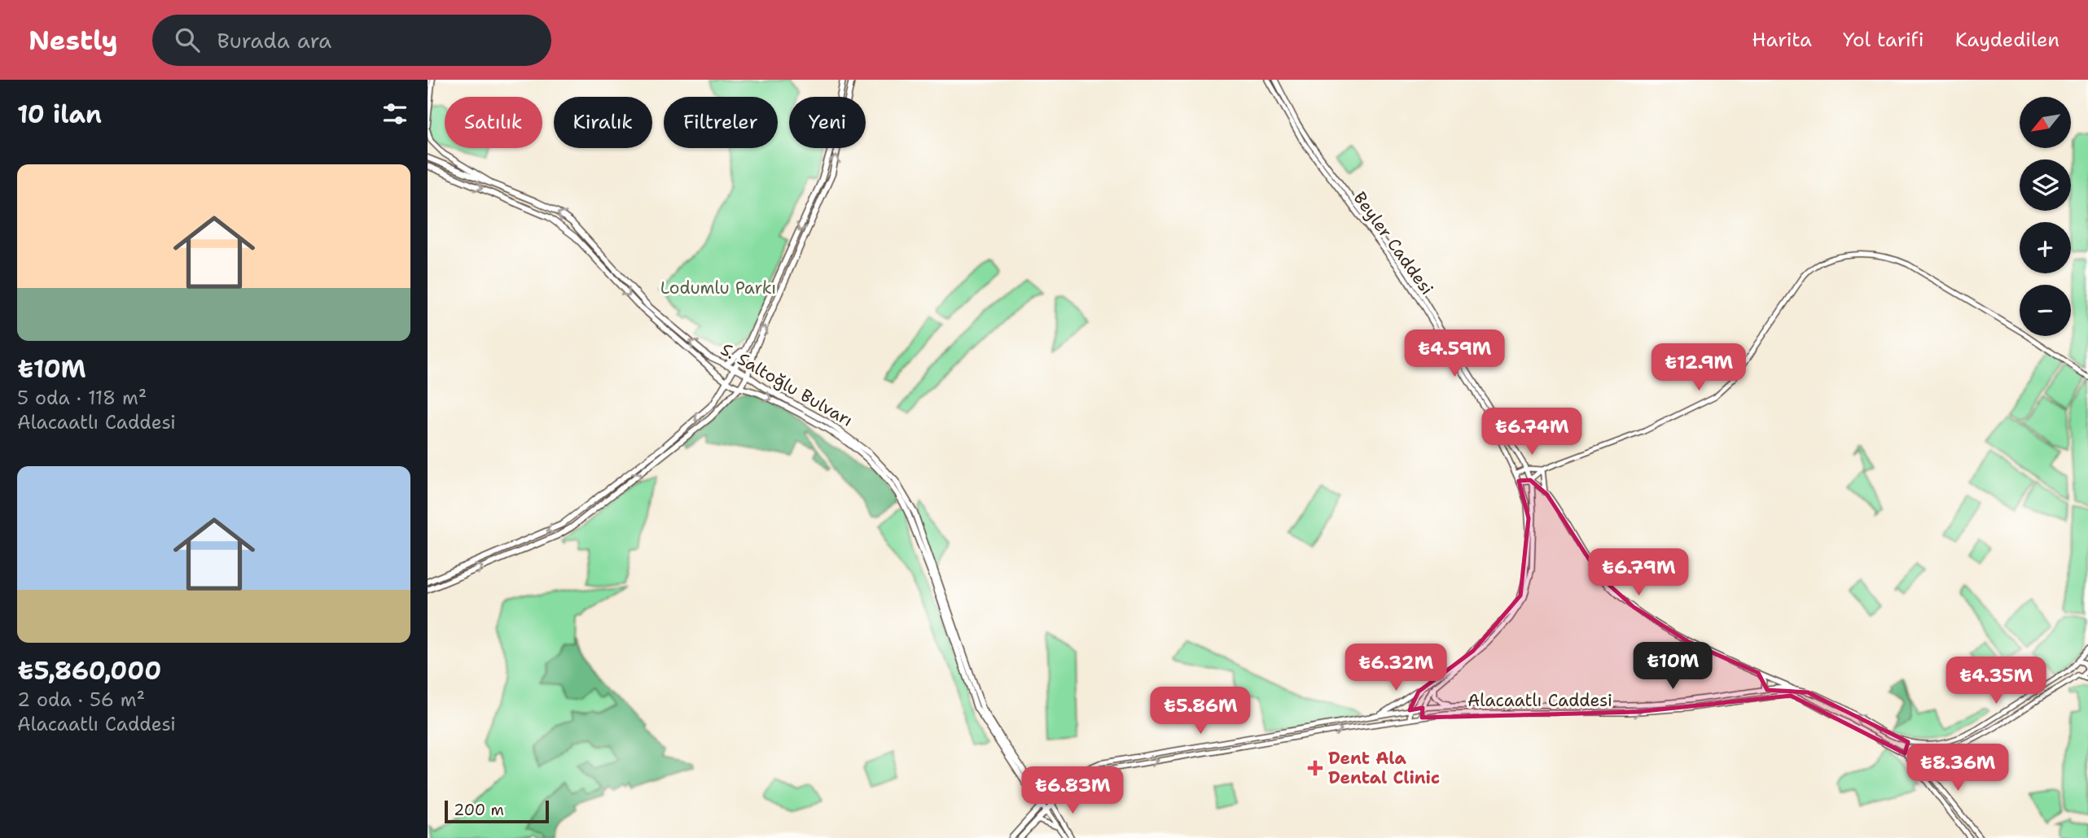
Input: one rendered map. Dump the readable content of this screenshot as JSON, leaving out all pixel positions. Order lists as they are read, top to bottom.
{
  "streets": {
    "main road": ["Beyler Caddesi", "S. Saltoğlu Bulvarı", "Alacaatlı Caddesi"]
  },
  "crossings": [
    ["Beyler Caddesi", "Alacaatlı Caddesi"],
    ["S. Saltoğlu Bulvarı", "Alacaatlı Caddesi"]
  ],
  "parks": ["Lodumlu Parkı"],
  "places": {
    "health": ["Dent Ala Dental Clinic"]
  },
  "scale_bar": "200 m",
  "north": "bottom left",
  "page": {
    "header": "Nestly",
    "search": "Burada ara",
    "nav": ["Harita", "Yol tarifi", "Kaydedilen"],
    "heading": "10 ilan",
    "map_buttons": ["+", "−"],
    "chip": [
      "Satılık",
      "Kiralık",
      "Filtreler",
      "Yeni"
    ],
    "list": [
      {
        "name": "₺10M",
        "note": "5 oda · 118 m² · Alacaatlı Caddesi"
      },
      {
        "name": "₺5,860,000",
        "note": "2 oda · 56 m² · Alacaatlı Caddesi"
      }
    ],
    "price": [
      "₺4.59M",
      "₺12.9M",
      "₺6.74M",
      "₺6.79M",
      "₺10M",
      "₺6.32M",
      "₺4.35M",
      "₺5.86M",
      "₺8.36M",
      "₺6.83M"
    ],
    "scale": "200 m"
  }
}
